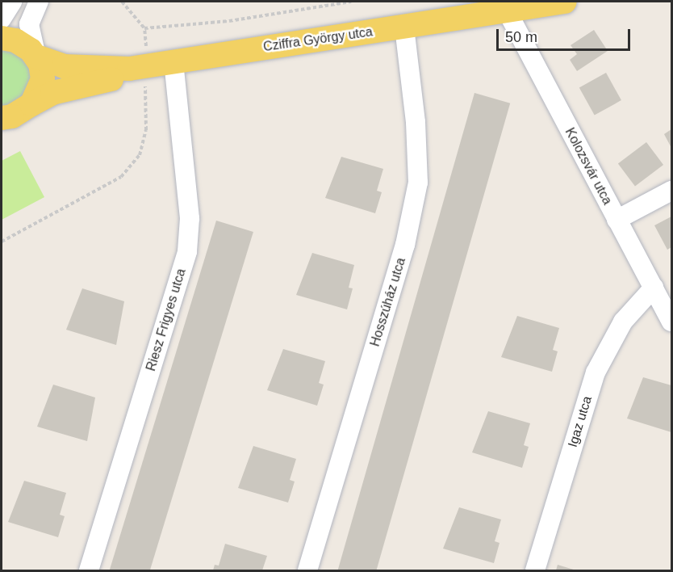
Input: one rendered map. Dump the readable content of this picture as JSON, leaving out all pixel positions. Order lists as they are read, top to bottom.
{
  "streets": {
    "main road": ["Cziffra György utca"],
    "street": [
      "Kolozsvár utca",
      "Hosszúház utca",
      "Riesz Frigyes utca",
      "Igaz utca"
    ]
  },
  "crossings": [
    ["Cziffra György utca", "Kolozsvár utca"],
    ["Cziffra György utca", "Hosszúház utca"],
    ["Cziffra György utca", "Riesz Frigyes utca"],
    ["Kolozsvár utca", "Igaz utca"]
  ],
  "scale_bar": "50 m"
}
